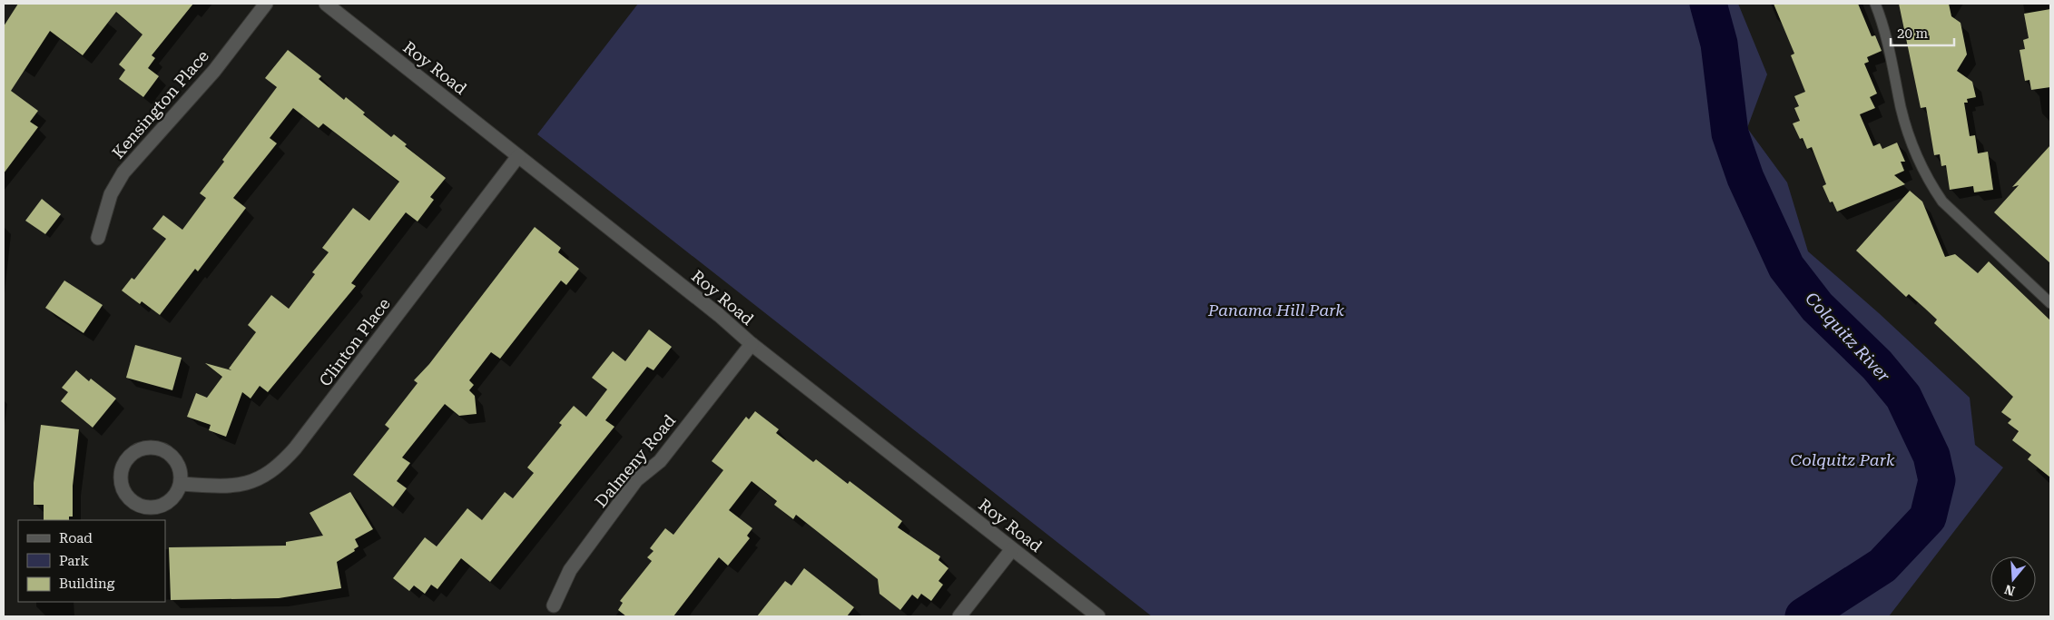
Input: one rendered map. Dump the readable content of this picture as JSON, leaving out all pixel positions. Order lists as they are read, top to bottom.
{
  "streets": {
    "street": [
      "Roy Road",
      "Kensington Place",
      "Clinton Place",
      "Dalmeny Road"
    ]
  },
  "crossings": [
    ["Roy Road", "Clinton Place"],
    ["Roy Road", "Dalmeny Road"]
  ],
  "water": ["Colquitz River"],
  "parks": ["Panama Hill Park", "Colquitz Park"],
  "legend": ["Road", "Park", "Building"],
  "scale_bar": "20 m",
  "north": "bottom"
}
